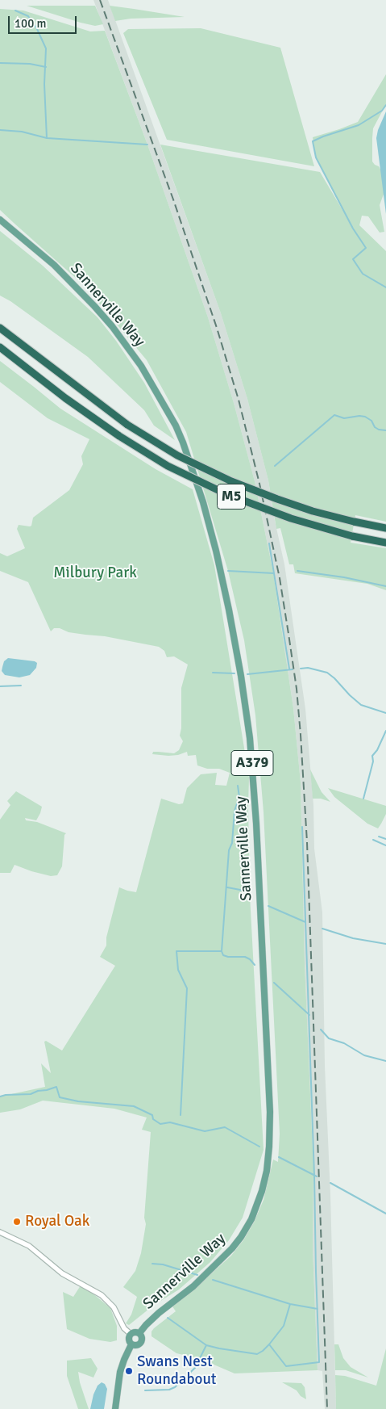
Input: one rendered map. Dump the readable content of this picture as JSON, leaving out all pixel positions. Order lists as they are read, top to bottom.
{
  "streets": {
    "highway": ["M5"],
    "main road": ["Sannerville Way", "A379"]
  },
  "crossings": [
    ["Sannerville Way", "A379"]
  ],
  "parks": ["Milbury Park"],
  "places": ["Royal Oak", "Swans Nest Roundabout"],
  "scale_bar": "100 m"
}
